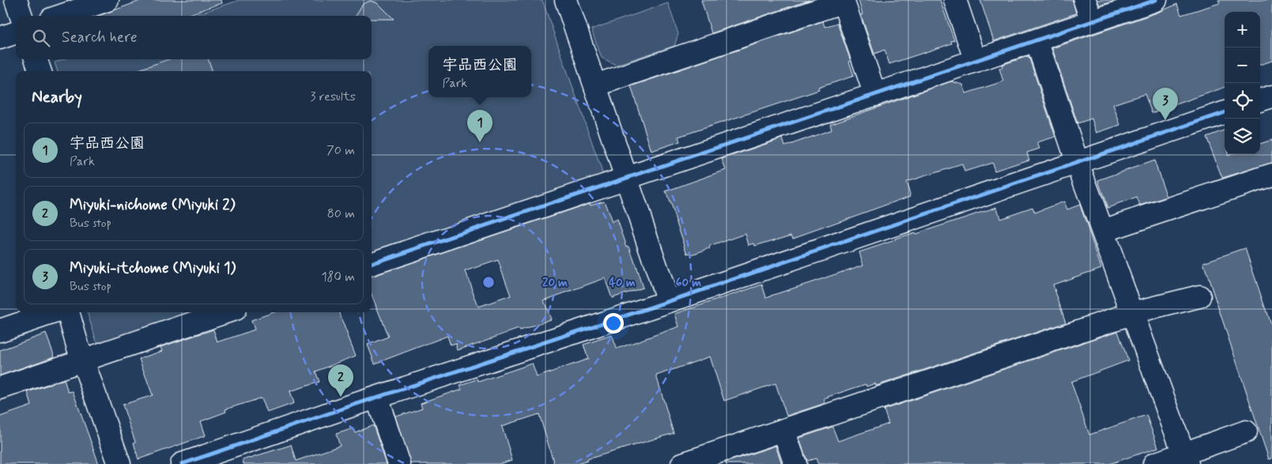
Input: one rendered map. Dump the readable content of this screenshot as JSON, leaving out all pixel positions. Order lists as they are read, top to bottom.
{
  "page": {
    "map_buttons": ["+", "−"],
    "search": "Search here",
    "popup": ["宇品西公園", "Park"],
    "heading": ["Nearby", "3 results"],
    "pins": ["3", "1", "2"],
    "list": [
      {
        "mark": "1",
        "name": "宇品西公園",
        "note": "Park",
        "value": "70 m"
      },
      {
        "mark": "2",
        "name": "Miyuki-nichome (Miyuki 2)",
        "note": "Bus stop",
        "value": "80 m"
      },
      {
        "mark": "3",
        "name": "Miyuki-itchome (Miyuki 1)",
        "note": "Bus stop",
        "value": "180 m"
      }
    ]
  },
  "rings": ["20 m", "40 m", "60 m"]
}
